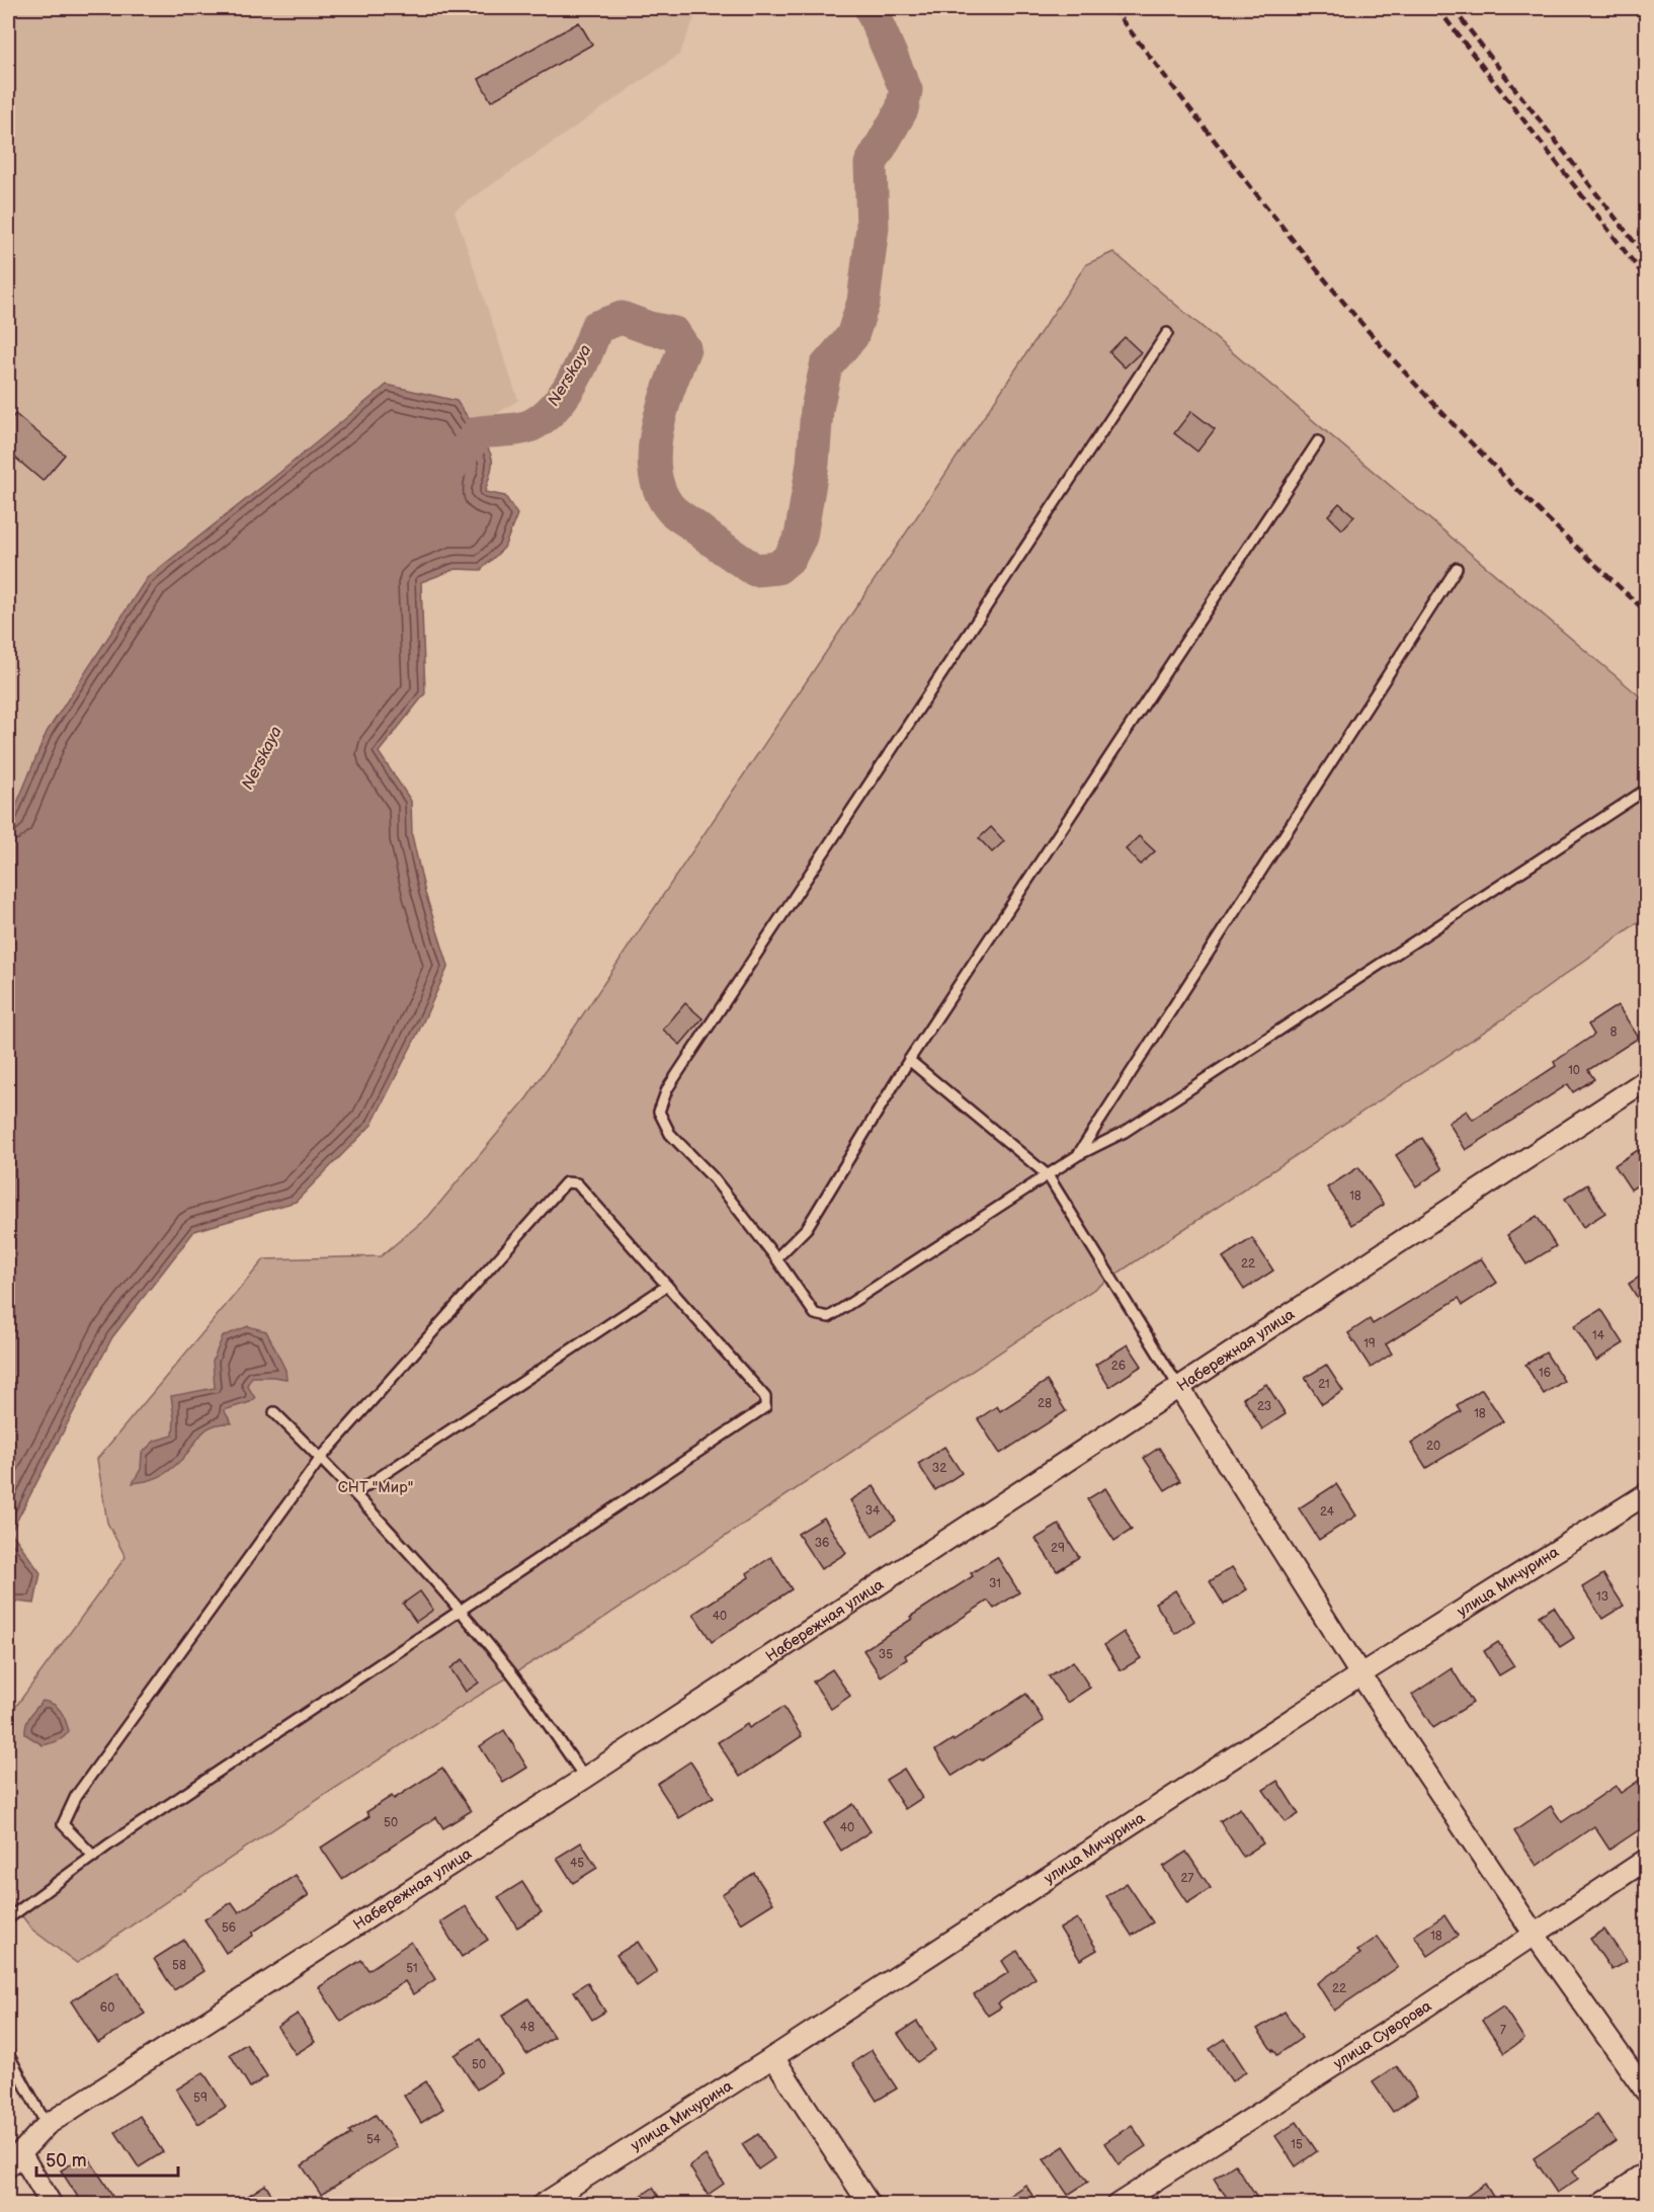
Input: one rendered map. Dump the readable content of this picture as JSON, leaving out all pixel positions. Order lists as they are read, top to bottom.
{
  "streets": {
    "street": ["Набережная улица", "улица Мичурина", "улица Суворова"]
  },
  "water": ["Nerskaya"],
  "parks": ["СНТ \"Мир\""],
  "house_numbers": [
    "8",
    "10",
    "18",
    "22",
    "14",
    "19",
    "26",
    "16",
    "21",
    "28",
    "23",
    "18",
    "20",
    "32",
    "34",
    "24",
    "36",
    "29",
    "31",
    "13",
    "40",
    "35",
    "50",
    "40",
    "45",
    "27",
    "56",
    "18",
    "58",
    "51",
    "22",
    "60",
    "48",
    "7",
    "50",
    "59",
    "54",
    "15"
  ],
  "scale_bar": "50 m"
}
